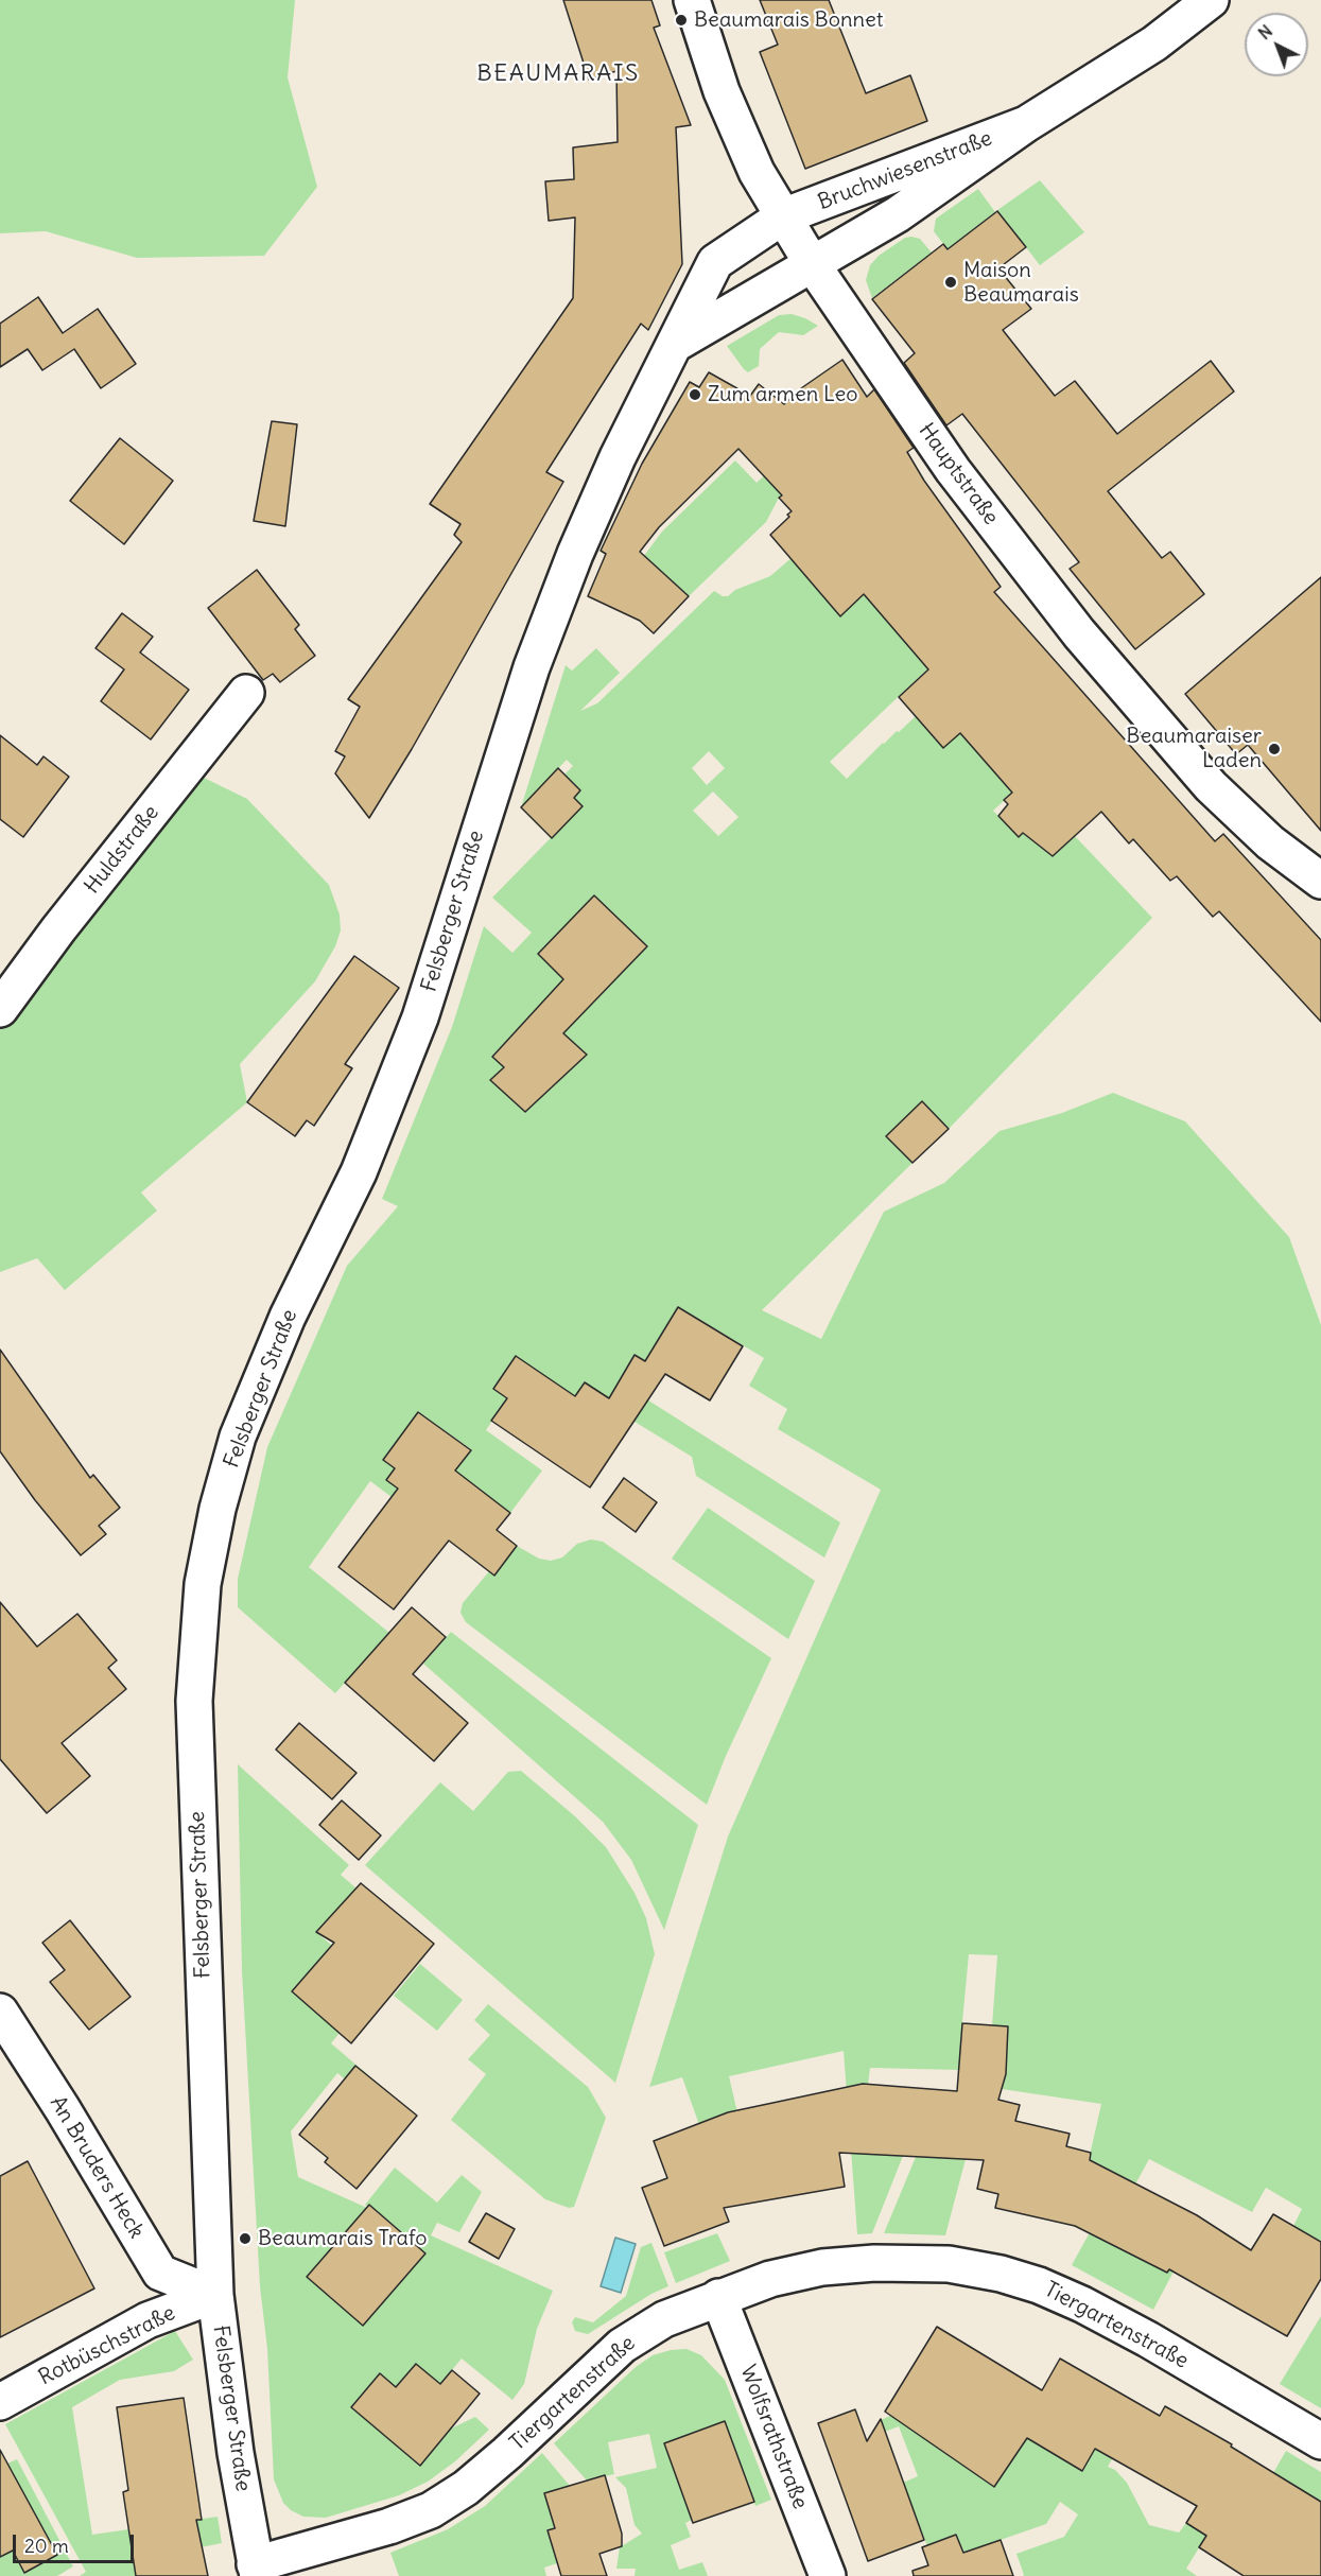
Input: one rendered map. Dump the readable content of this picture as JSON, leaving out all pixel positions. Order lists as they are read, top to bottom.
{
  "streets": {
    "street": [
      "Bruchwiesenstraße",
      "Hauptstraße",
      "Huldstraße",
      "Felsberger Straße",
      "An Bruders Heck",
      "Tiergartenstraße",
      "Rotbüschstraße",
      "Wolfsrathstraße"
    ]
  },
  "crossings": [
    ["Bruchwiesenstraße", "Hauptstraße"],
    ["Bruchwiesenstraße", "Felsberger Straße"],
    ["Hauptstraße", "Felsberger Straße"],
    ["Felsberger Straße", "An Bruders Heck"],
    ["Felsberger Straße", "Tiergartenstraße"],
    ["Felsberger Straße", "Rotbüschstraße"],
    ["An Bruders Heck", "Rotbüschstraße"],
    ["Tiergartenstraße", "Wolfsrathstraße"]
  ],
  "districts": ["BEAUMARAIS"],
  "places": [
    "Beaumarais Bonnet",
    "Maison Beaumarais",
    "Zum armen Leo",
    "Beaumaraiser Laden",
    "Beaumarais Trafo"
  ],
  "scale_bar": "20 m",
  "north": "top left"
}
